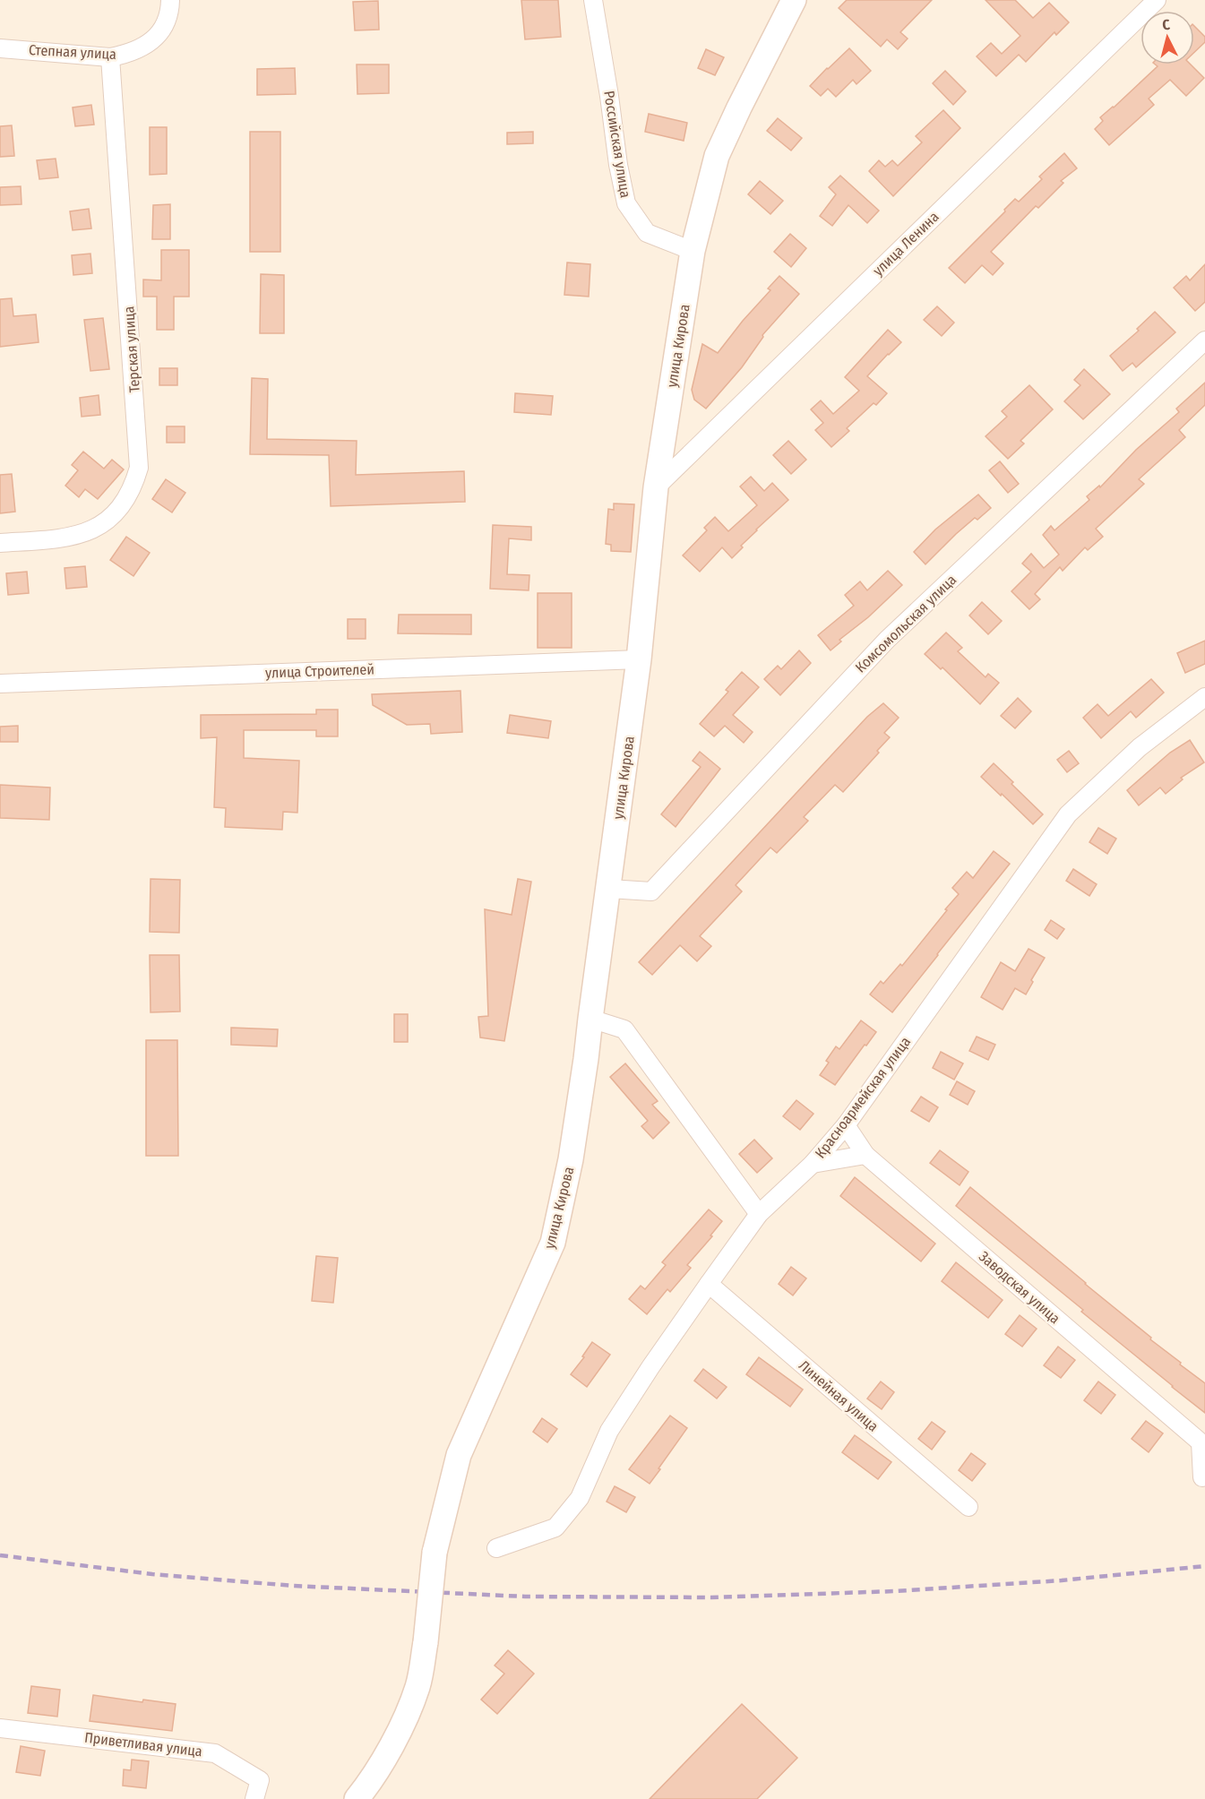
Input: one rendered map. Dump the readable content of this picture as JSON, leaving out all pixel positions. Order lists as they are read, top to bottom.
{
  "streets": {
    "main road": ["улица Кирова"],
    "street": [
      "Степная улица",
      "Российская улица",
      "улица Ленина",
      "Терская улица",
      "Комсомольская улица",
      "улица Строителей",
      "Красноармейская улица",
      "Заводская улица",
      "Линейная улица",
      "Приветливая улица"
    ]
  },
  "crossings": [
    ["Степная улица", "Терская улица"],
    ["Российская улица", "улица Кирова"],
    ["улица Ленина", "улица Кирова"],
    ["улица Кирова", "Комсомольская улица"],
    ["улица Кирова", "улица Строителей"],
    ["Красноармейская улица", "Заводская улица"],
    ["Красноармейская улица", "Линейная улица"]
  ],
  "north": "top"
}
